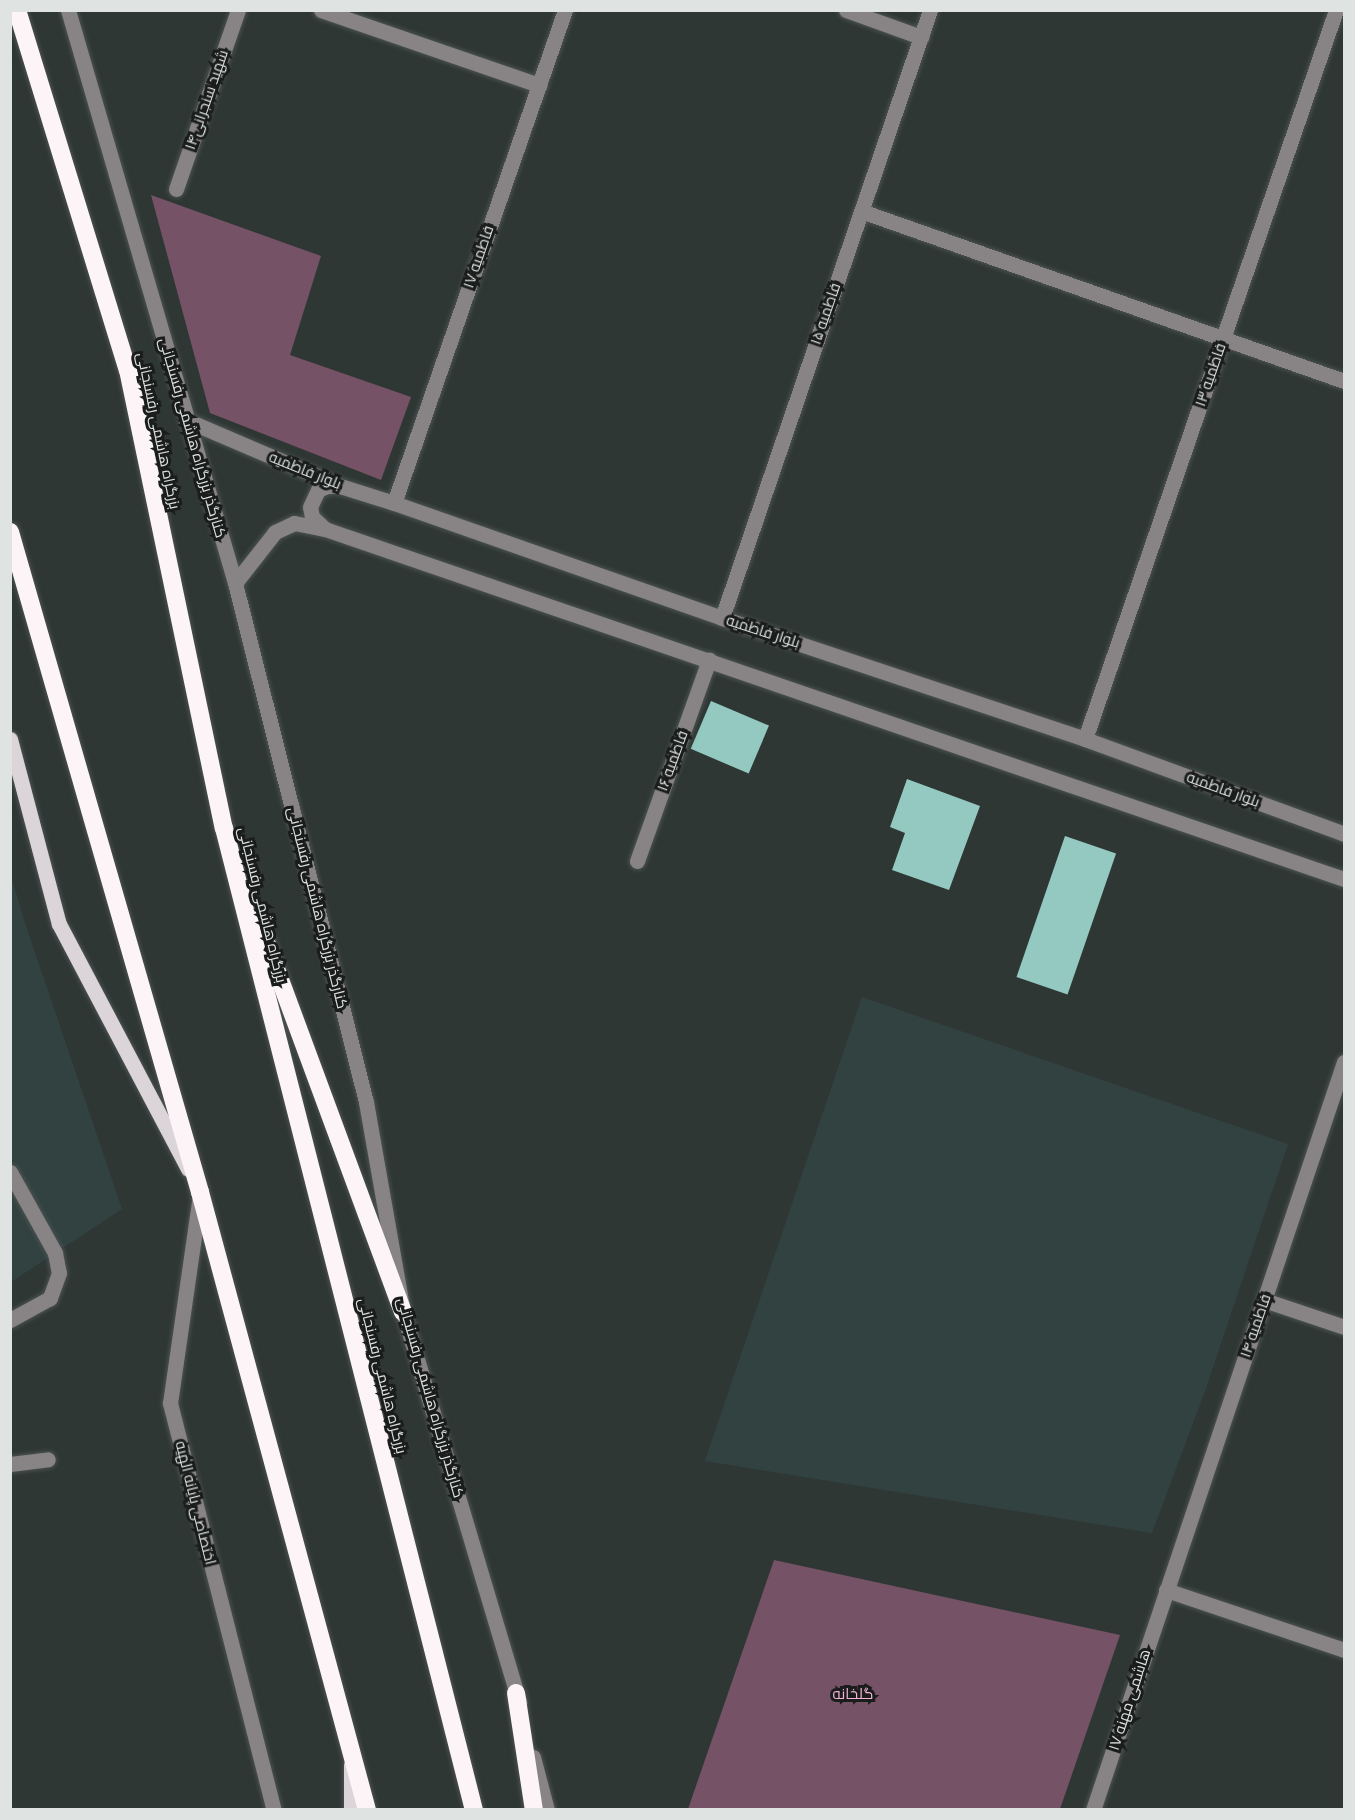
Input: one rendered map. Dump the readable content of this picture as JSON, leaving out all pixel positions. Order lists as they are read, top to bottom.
{
  "streets": {
    "highway": ["بزرگراه هاشمی رفسنجانی"],
    "street": [
      "شهید سنجرانی۱۴",
      "فاطمیه ۱۷",
      "فاطمیه ۱۵",
      "فاطمیه ۱۳",
      "کنارگذر بزرگراه هاشمی رفسنجانی",
      "بلوار فاطمیه",
      "فاطمیه ۱۶",
      "فاطمیه ۱۴",
      "اختصاصی پایانه الهیه",
      "هاشمی مهنه ۱۷"
    ]
  },
  "crossings": [
    ["فاطمیه ۱۷", "بلوار فاطمیه"],
    ["فاطمیه ۱۵", "بلوار فاطمیه"],
    ["فاطمیه ۱۳", "بلوار فاطمیه"],
    ["کنارگذر بزرگراه هاشمی رفسنجانی", "بلوار فاطمیه"],
    ["فاطمیه ۱۴", "هاشمی مهنه ۱۷"]
  ],
  "parks": ["گلخانه"]
}
